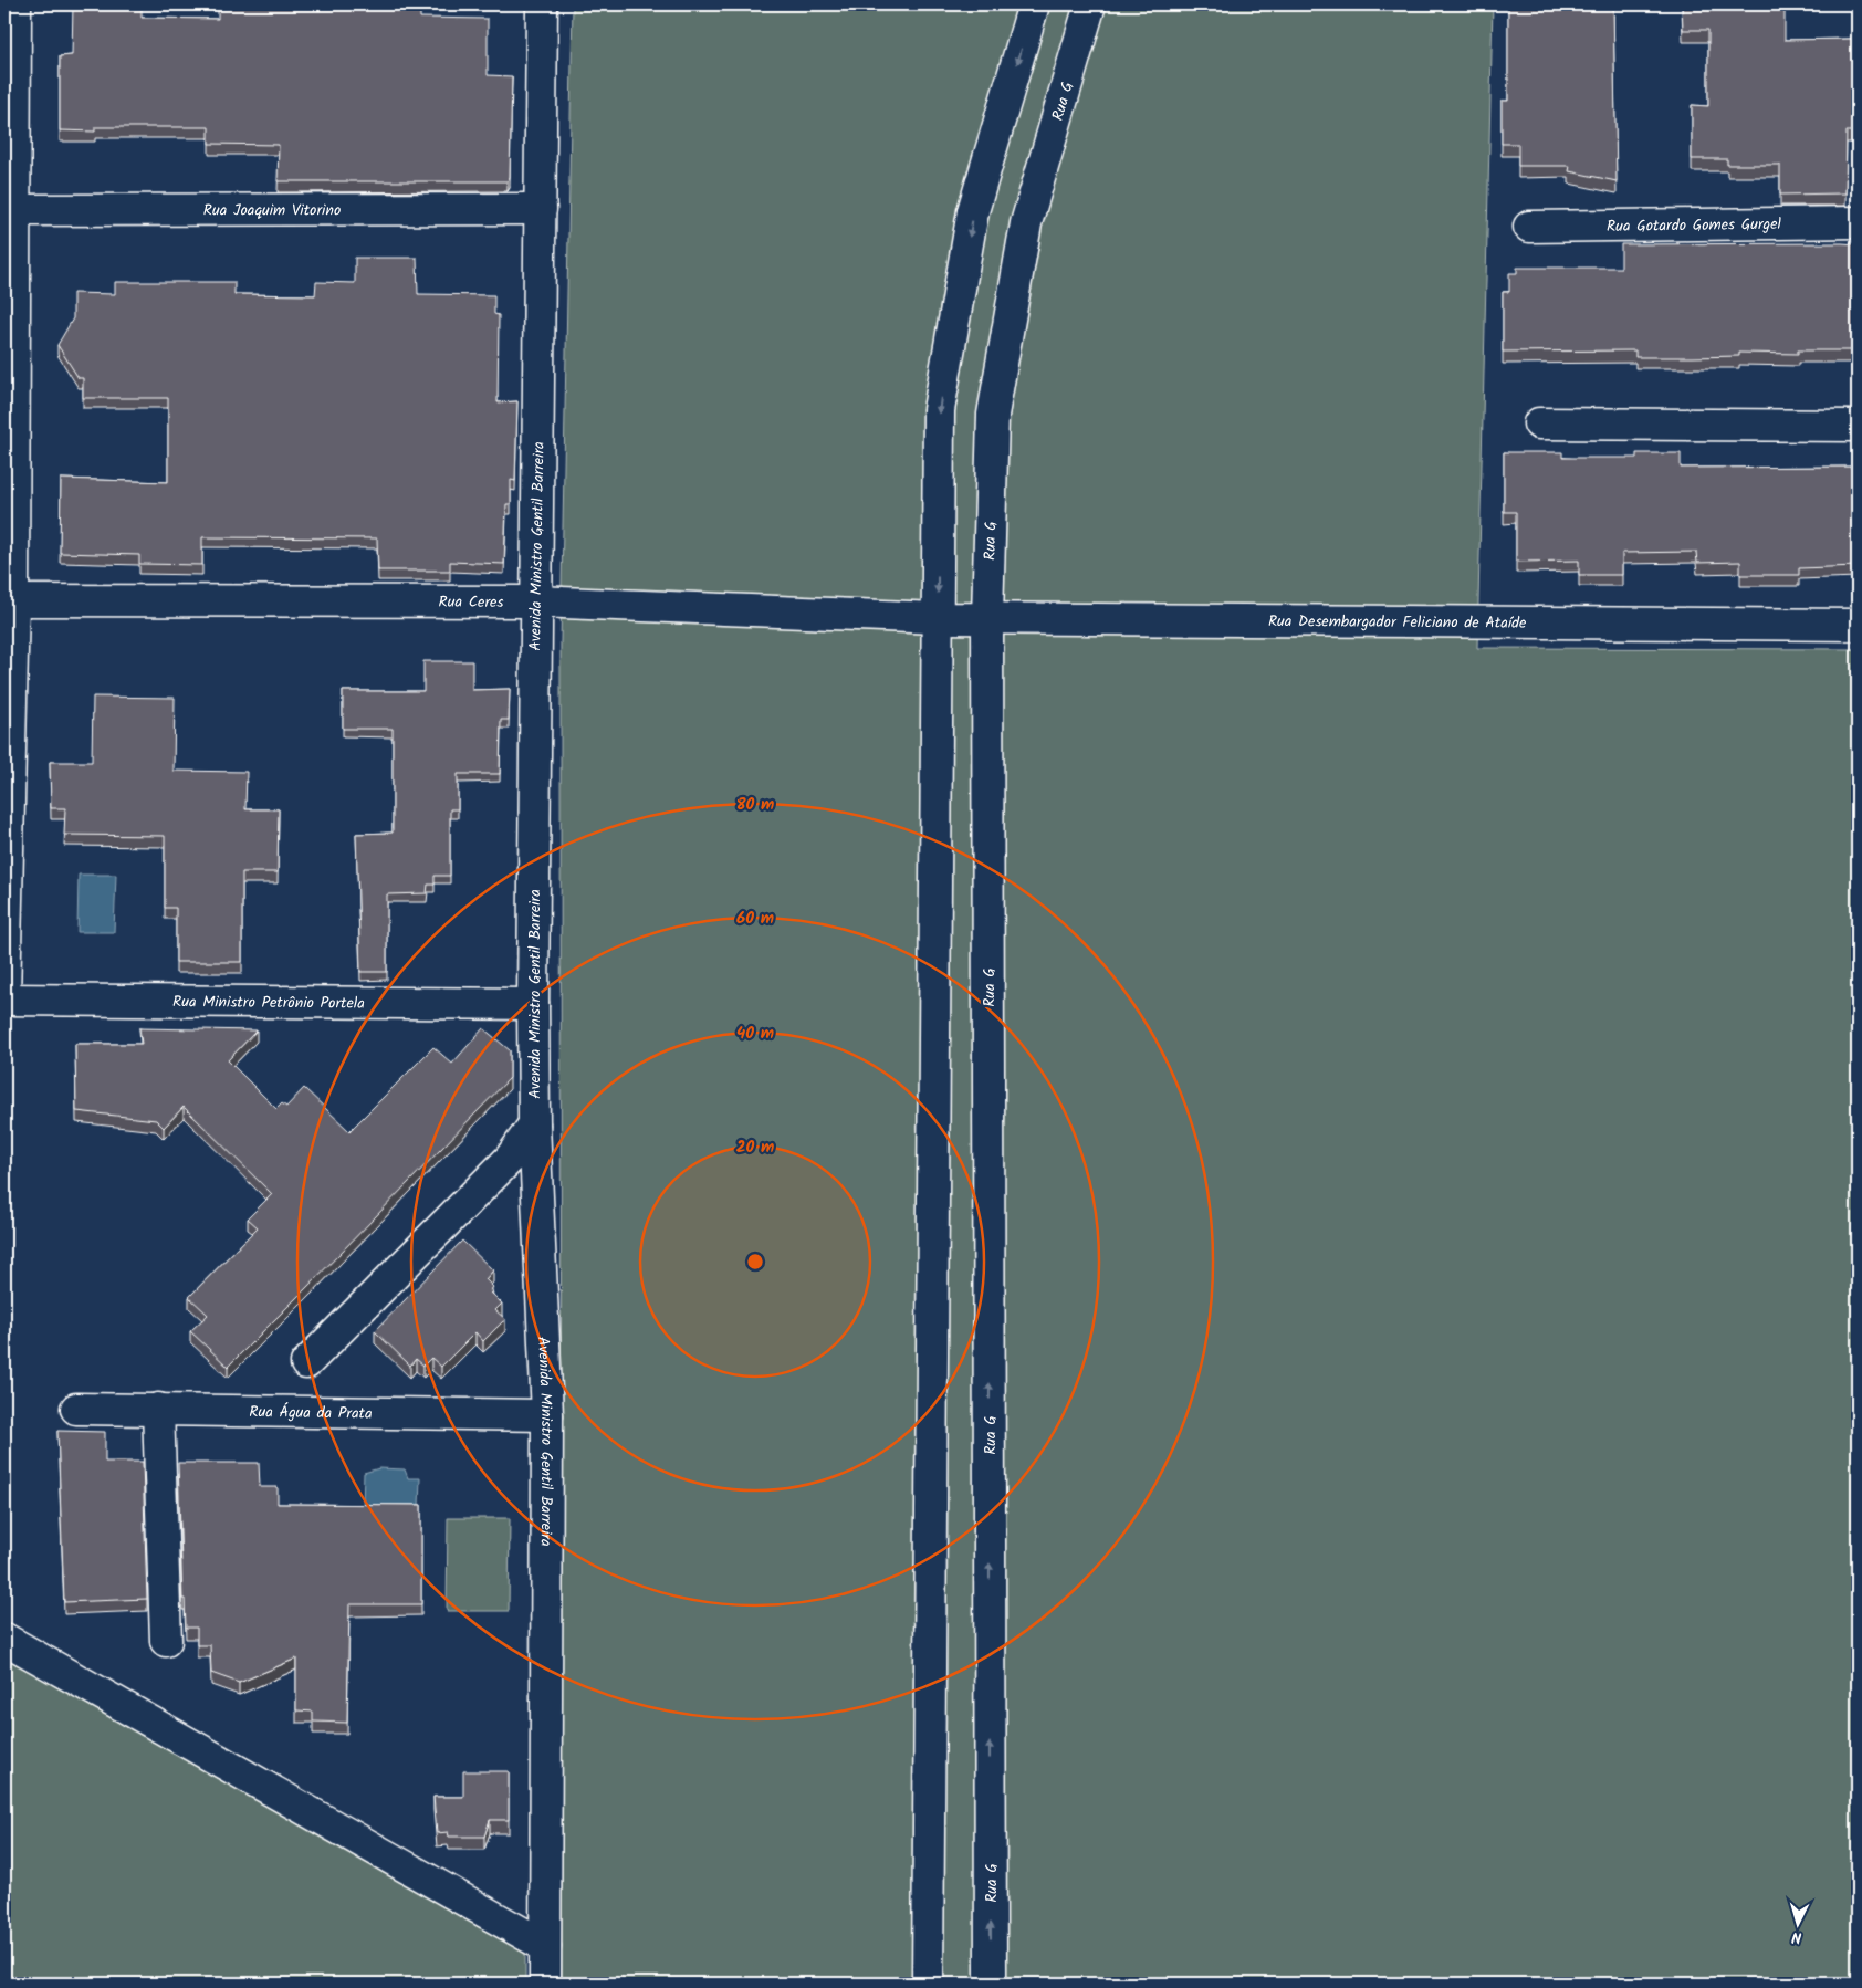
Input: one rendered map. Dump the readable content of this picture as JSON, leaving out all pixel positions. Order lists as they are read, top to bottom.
{
  "streets": {
    "street": [
      "Rua G",
      "Rua Joaquim Vitorino",
      "Rua Gotardo Gomes Gurgel",
      "Avenida Ministro Gentil Barreira",
      "Rua Ceres",
      "Rua Desembargador Feliciano de Ataíde",
      "Rua Ministro Petrônio Portela",
      "Rua Água da Prata"
    ]
  },
  "crossings": [
    ["Rua G", "Rua Desembargador Feliciano de Ataíde"],
    ["Rua Joaquim Vitorino", "Avenida Ministro Gentil Barreira"],
    ["Avenida Ministro Gentil Barreira", "Rua Ceres"],
    ["Avenida Ministro Gentil Barreira", "Rua Ministro Petrônio Portela"],
    ["Avenida Ministro Gentil Barreira", "Rua Água da Prata"],
    ["Rua Ceres", "Rua Desembargador Feliciano de Ataíde"]
  ],
  "north": "bottom",
  "rings": [
    "80 m",
    "60 m",
    "40 m",
    "20 m"
  ]
}
